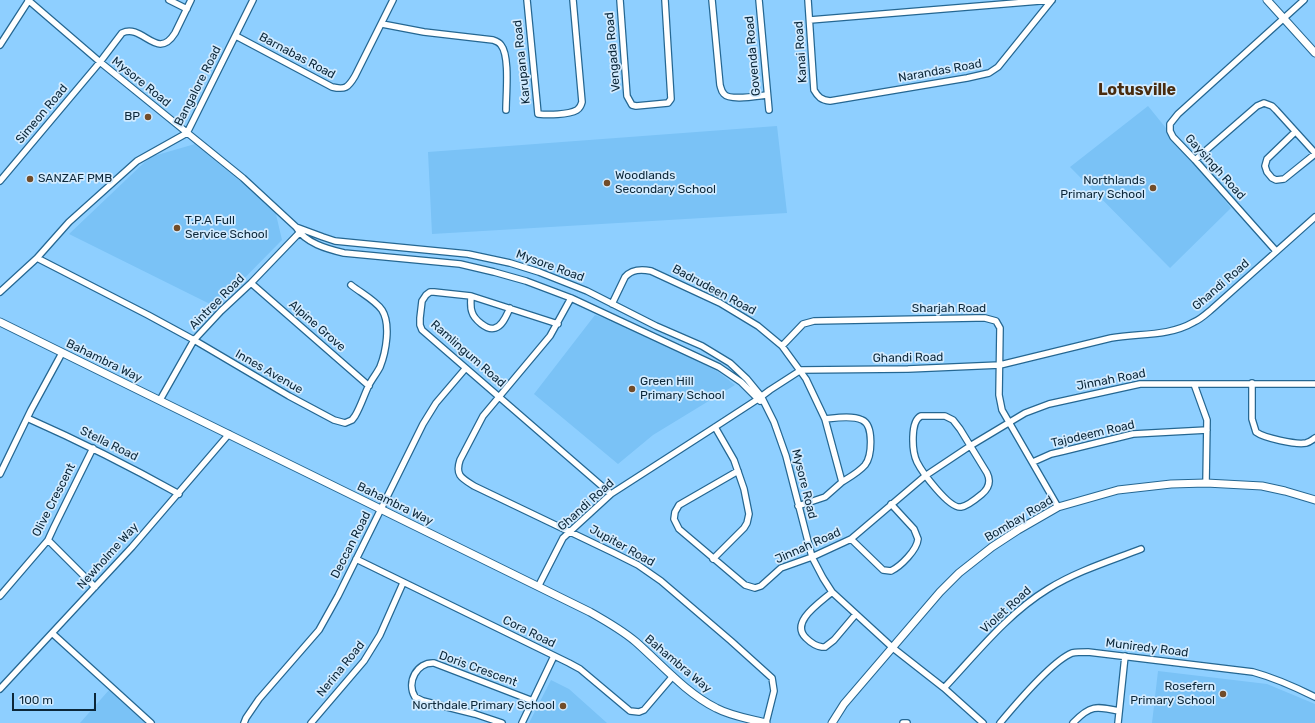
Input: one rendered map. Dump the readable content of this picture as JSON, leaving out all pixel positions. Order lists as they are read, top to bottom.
{
  "streets": {
    "street": [
      "Vengada Road",
      "Kanai Road",
      "Barnabas Road",
      "Govenda Road",
      "Karupana Road",
      "Narandas Road",
      "Mysore Road",
      "Bangalore Road",
      "Simeon Road",
      "Gaysingh Road",
      "Ghandi Road",
      "Badrudeen Road",
      "Aintree Road",
      "Sharjah Road",
      "Alpine Grove",
      "Ramlingum Road",
      "Bahambra Way",
      "Innes Avenue",
      "Jinnah Road",
      "Tajodeem Road",
      "Stella Road",
      "Olive Crescent",
      "Bombay Road",
      "Deccan Road",
      "Jupiter Road",
      "Newholme Way",
      "Violet Road",
      "Cora Road",
      "Muniredy Road",
      "Nerina Road",
      "Doris Crescent"
    ]
  },
  "crossings": [
    ["Kanai Road", "Narandas Road"],
    ["Barnabas Road", "Bangalore Road"],
    ["Mysore Road", "Bangalore Road"],
    ["Mysore Road", "Simeon Road"],
    ["Mysore Road", "Ghandi Road"],
    ["Mysore Road", "Badrudeen Road"],
    ["Mysore Road", "Aintree Road"],
    ["Mysore Road", "Jinnah Road"],
    ["Mysore Road", "Bombay Road"],
    ["Mysore Road", "Violet Road"],
    ["Bangalore Road", "Innes Avenue"],
    ["Gaysingh Road", "Ghandi Road"],
    ["Ghandi Road", "Badrudeen Road"],
    ["Ghandi Road", "Sharjah Road"],
    ["Ghandi Road", "Ramlingum Road"],
    ["Ghandi Road", "Bahambra Way"],
    ["Ghandi Road", "Jupiter Road"],
    ["Badrudeen Road", "Sharjah Road"],
    ["Aintree Road", "Alpine Grove"],
    ["Aintree Road", "Bahambra Way"],
    ["Aintree Road", "Innes Avenue"],
    ["Sharjah Road", "Jinnah Road"],
    ["Sharjah Road", "Tajodeem Road"],
    ["Sharjah Road", "Bombay Road"],
    ["Alpine Grove", "Innes Avenue"],
    ["Ramlingum Road", "Deccan Road"],
    ["Ramlingum Road", "Jupiter Road"],
    ["Bahambra Way", "Deccan Road"],
    ["Bahambra Way", "Jupiter Road"],
    ["Bahambra Way", "Newholme Way"],
    ["Bahambra Way", "Cora Road"],
    ["Stella Road", "Olive Crescent"],
    ["Stella Road", "Newholme Way"],
    ["Deccan Road", "Cora Road"],
    ["Cora Road", "Nerina Road"]
  ],
  "districts": ["Lotusville"],
  "places": [
    "BP",
    "SANZAF PMB",
    "Woodlands Secondary School",
    "Northlands Primary School",
    "T.P.A Full Service School",
    "Green Hill Primary School",
    "Rosefern Primary School",
    "Northdale Primary School"
  ],
  "scale_bar": "100 m"
}
